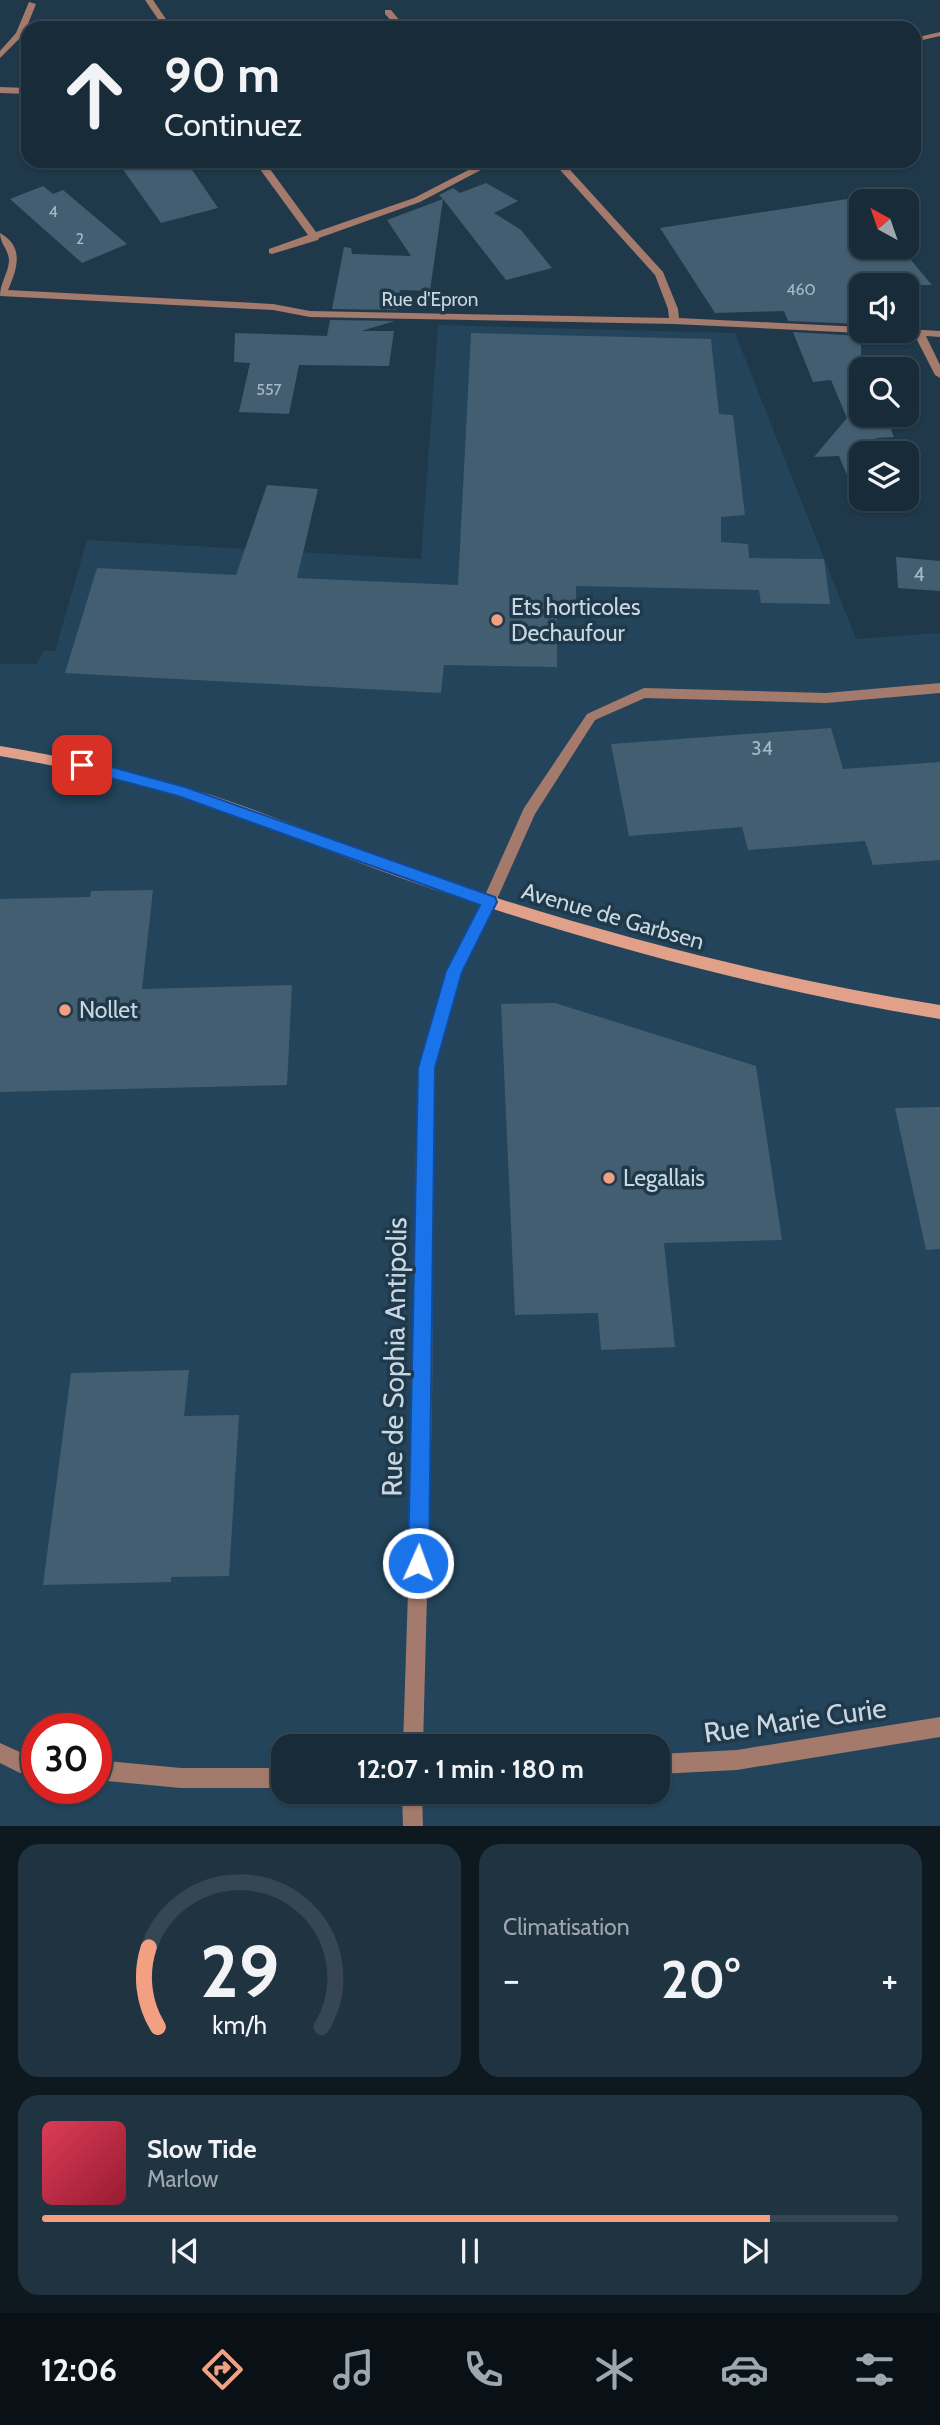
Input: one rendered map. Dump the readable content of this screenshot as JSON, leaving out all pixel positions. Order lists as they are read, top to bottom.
{
  "streets": {
    "main road": ["Avenue de Garbsen"],
    "street": ["Rue d'Epron", "Rue de Sophia Antipolis", "Rue Marie Curie"]
  },
  "crossings": [
    ["Avenue de Garbsen", "Rue de Sophia Antipolis"]
  ],
  "places": ["Ets horticoles Dechaufour", "Nollet", "Legallais"],
  "house_numbers": [
    "4",
    "2",
    "460",
    "557",
    "4",
    "34"
  ],
  "north": "top left",
  "page": {
    "turn": ["90 m", "Continuez"],
    "limit": "30",
    "trip": "12:07 · 1 min · 180 m",
    "tile": "Climatisation",
    "heat": ["−", "20°", "+"],
    "song": ["Slow Tide", "Marlow"],
    "tabs": "12:06",
    "gauge": ["29", "km/h"]
  }
}
